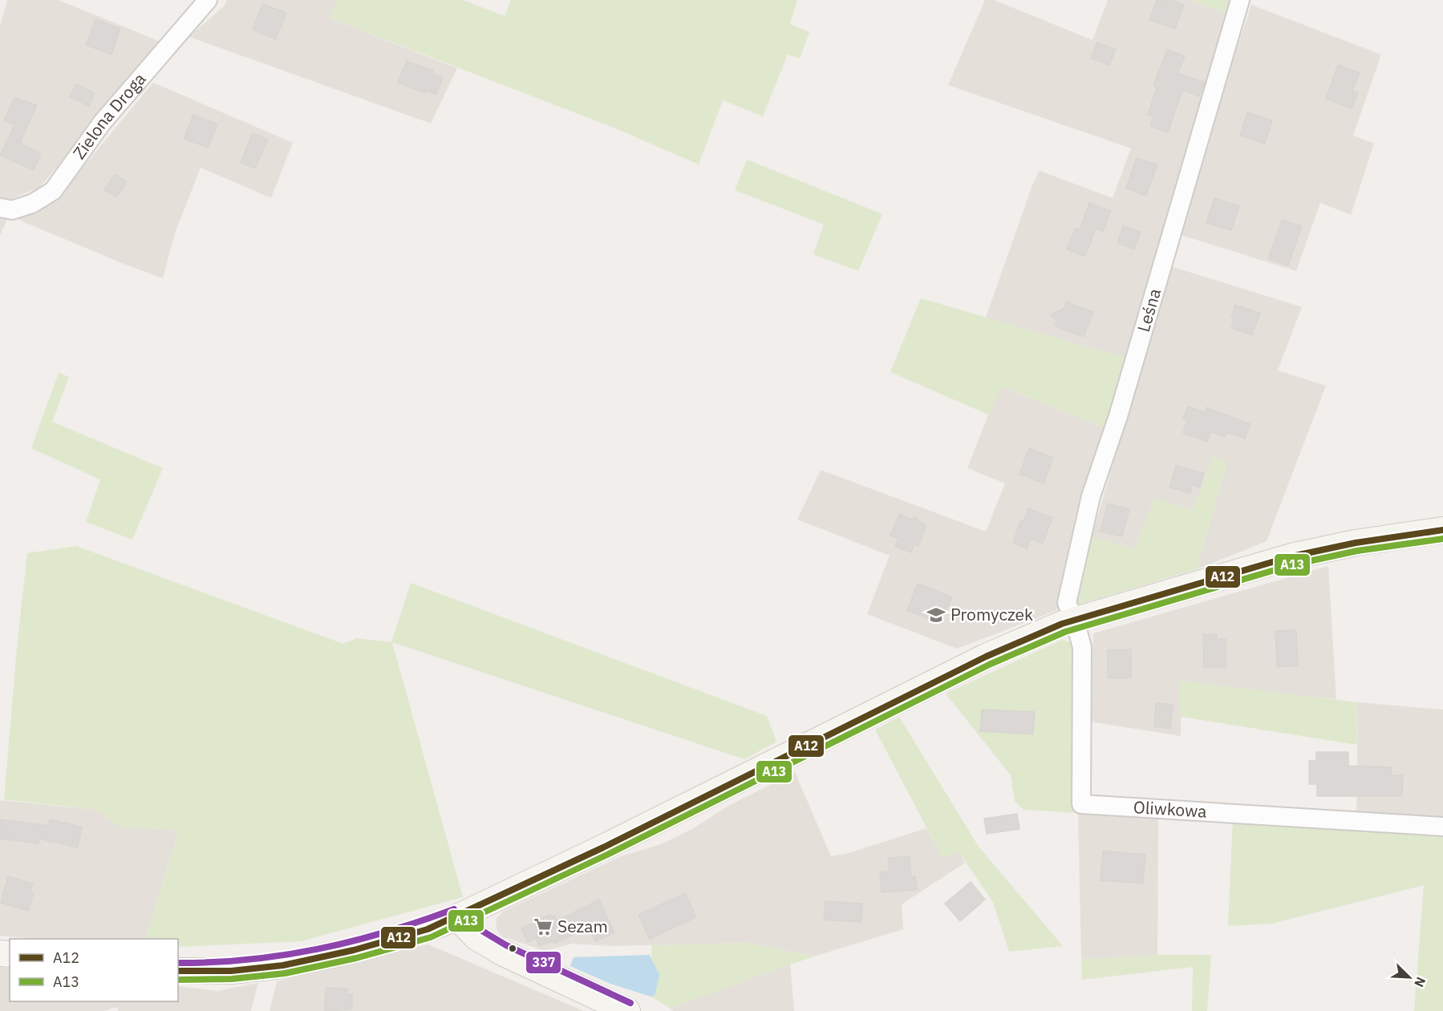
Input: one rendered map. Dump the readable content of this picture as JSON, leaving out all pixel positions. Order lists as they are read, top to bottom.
{
  "streets": {
    "street": ["Zielona Droga", "Leśna", "Oliwkowa"]
  },
  "crossings": [
    ["Leśna", "Oliwkowa"]
  ],
  "places": {
    "school or university": ["Promyczek"],
    "supermarket": ["Sezam"]
  },
  "lines": ["transit line A12", "transit line A13", "transit line 337"],
  "legend": ["A12", "A13"],
  "north": "bottom right"
}
